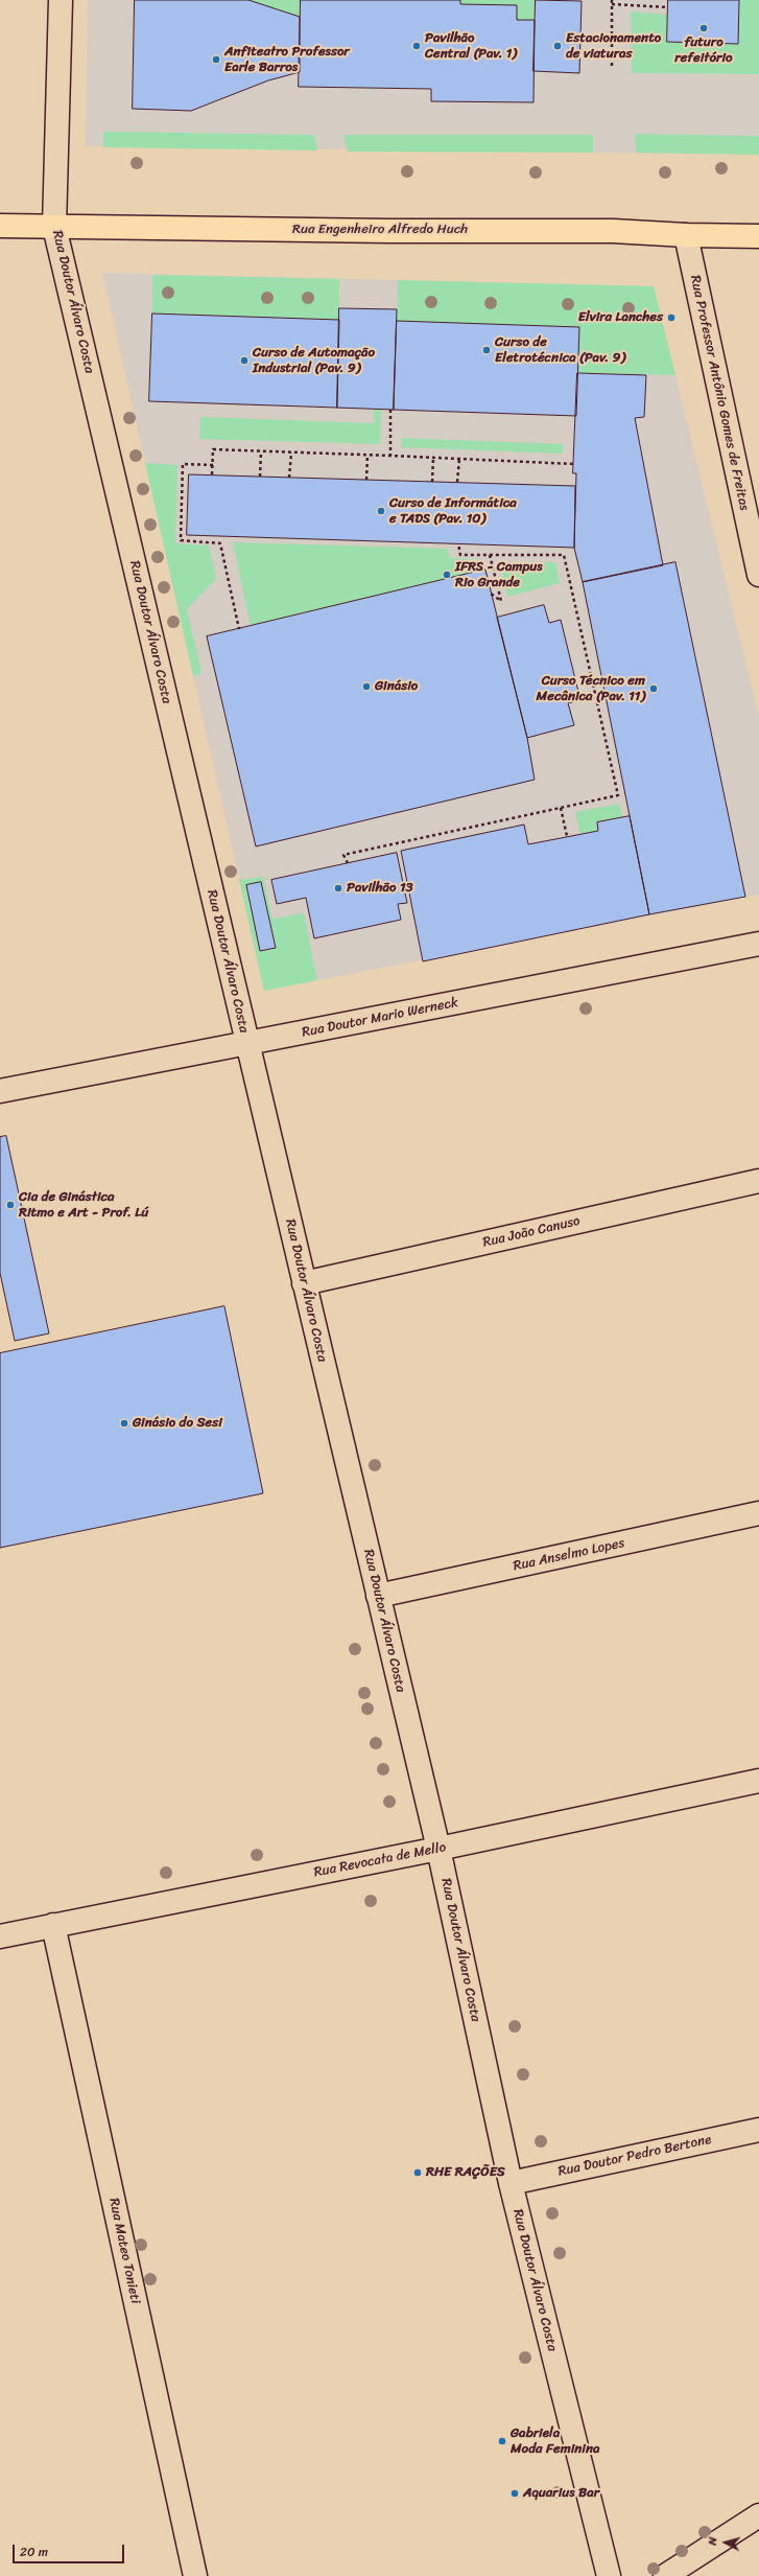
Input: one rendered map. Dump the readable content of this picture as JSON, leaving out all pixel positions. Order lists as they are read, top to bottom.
{
  "streets": {
    "main road": ["Rua Engenheiro Alfredo Huch"],
    "street": [
      "Rua Doutor Álvaro Costa",
      "Rua Professor Antônio Gomes de Freitas",
      "Rua Doutor Mario Werneck",
      "Rua João Canuso",
      "Rua Anselmo Lopes",
      "Rua Revocata de Mello",
      "Rua Doutor Pedro Bertone",
      "Rua Mateo Tonieti"
    ]
  },
  "crossings": [
    ["Rua Engenheiro Alfredo Huch", "Rua Doutor Álvaro Costa"],
    ["Rua Engenheiro Alfredo Huch", "Rua Professor Antônio Gomes de Freitas"],
    ["Rua Doutor Álvaro Costa", "Rua Doutor Mario Werneck"],
    ["Rua Doutor Álvaro Costa", "Rua João Canuso"],
    ["Rua Doutor Álvaro Costa", "Rua Anselmo Lopes"],
    ["Rua Doutor Álvaro Costa", "Rua Revocata de Mello"],
    ["Rua Doutor Álvaro Costa", "Rua Doutor Pedro Bertone"],
    ["Rua Revocata de Mello", "Rua Mateo Tonieti"]
  ],
  "places": [
    "futuro refeitório",
    "Pavilhão Central (Pav. 1)",
    "Estacionamento de viaturas",
    "Anfiteatro Professor Earle Barros",
    "Elvira Lanches",
    "Curso de Eletrotécnica (Pav. 9)",
    "Curso de Automação Industrial (Pav. 9)",
    "Curso de Informática e TADS (Pav. 10)",
    "IFRS - Campus Rio Grande",
    "Ginásio",
    "Curso Técnico em Mecânica (Pav. 11)",
    "Pavilhão 13",
    "Cia de Ginástica Ritmo e Art - Prof. Lú",
    "Ginásio do Sesi",
    "RHE RAÇÕES",
    "Gabriela Moda Feminina",
    "Aquarius Bar"
  ],
  "scale_bar": "20 m",
  "north": "left"
}
